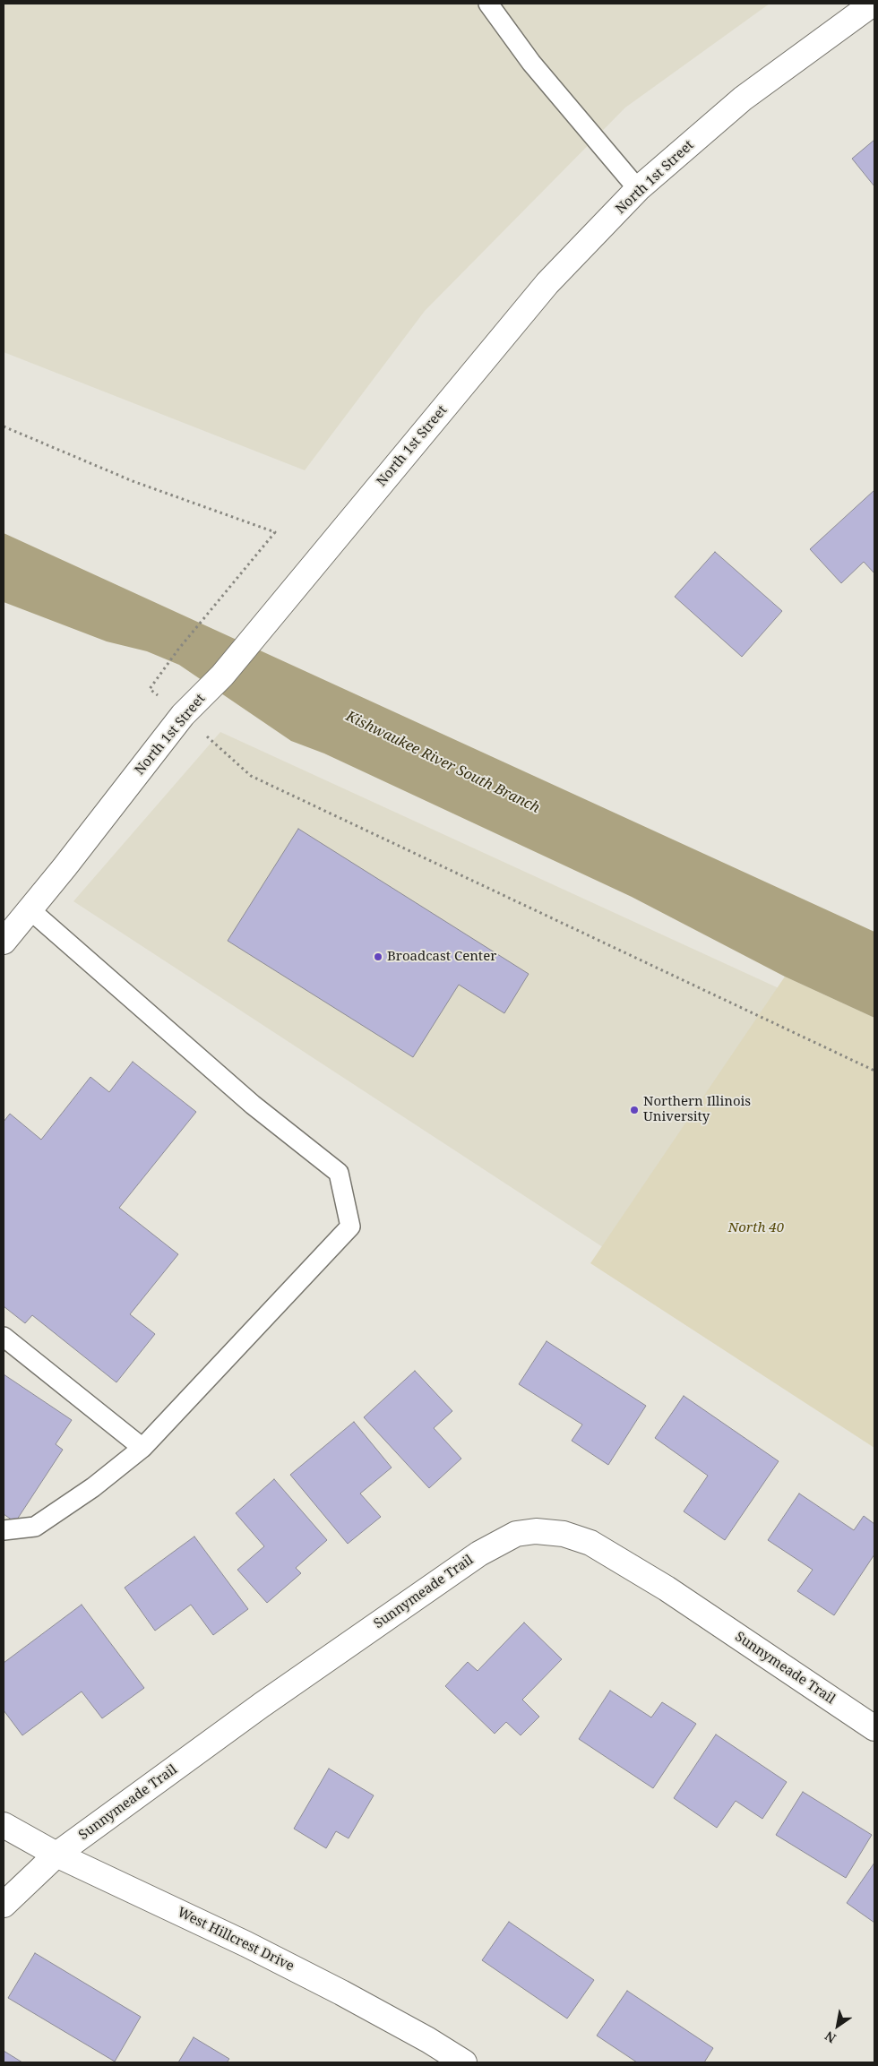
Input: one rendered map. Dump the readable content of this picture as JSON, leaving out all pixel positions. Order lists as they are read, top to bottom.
{
  "streets": {
    "street": ["North 1st Street", "Sunnymeade Trail", "West Hillcrest Drive"]
  },
  "crossings": [
    ["Sunnymeade Trail", "West Hillcrest Drive"]
  ],
  "water": ["Kishwaukee River South Branch"],
  "parks": ["North 40"],
  "places": ["Broadcast Center", "Northern Illinois University"],
  "north": "bottom left"
}
